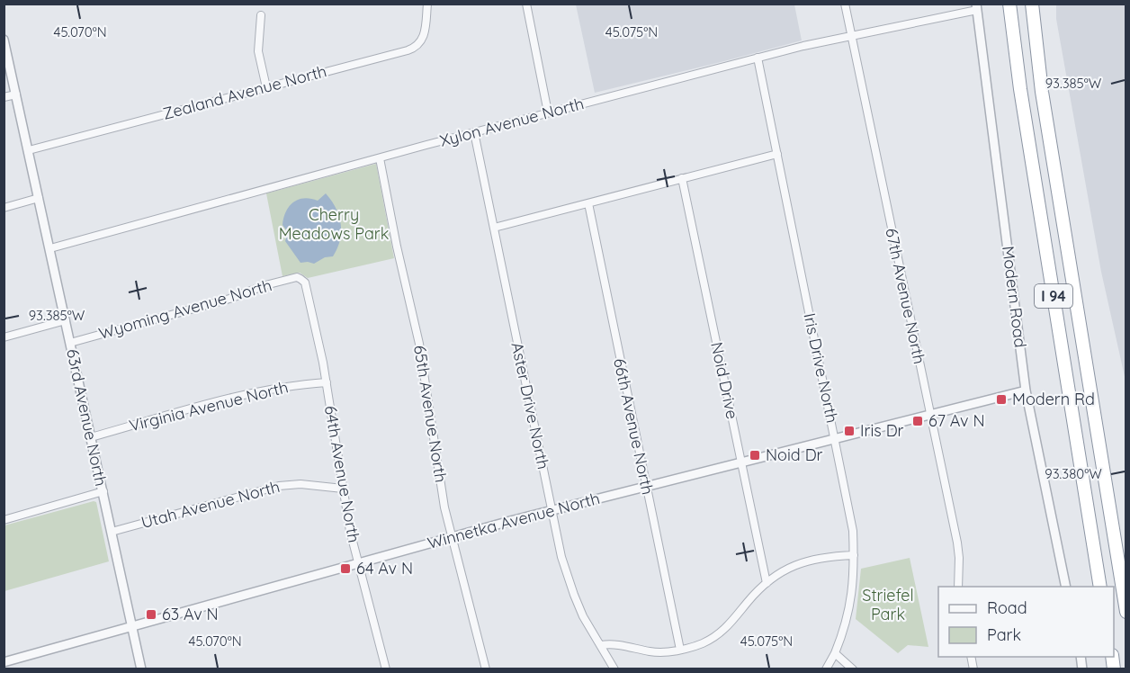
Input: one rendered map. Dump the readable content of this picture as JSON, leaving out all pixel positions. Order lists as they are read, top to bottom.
{
  "streets": {
    "highway": ["I 94"],
    "street": [
      "Zealand Avenue North",
      "Xylon Avenue North",
      "67th Avenue North",
      "Modern Road",
      "Wyoming Avenue North",
      "Iris Drive North",
      "Noid Drive",
      "Aster Drive North",
      "Virginia Avenue North",
      "65th Avenue North",
      "63rd Avenue North",
      "66th Avenue North",
      "64th Avenue North",
      "Utah Avenue North",
      "Winnetka Avenue North"
    ]
  },
  "crossings": [
    ["Zealand Avenue North", "63rd Avenue North"],
    ["Xylon Avenue North", "67th Avenue North"],
    ["Xylon Avenue North", "Modern Road"],
    ["Xylon Avenue North", "Iris Drive North"],
    ["Xylon Avenue North", "Aster Drive North"],
    ["Xylon Avenue North", "65th Avenue North"],
    ["Xylon Avenue North", "63rd Avenue North"],
    ["67th Avenue North", "Winnetka Avenue North"],
    ["Modern Road", "Winnetka Avenue North"],
    ["Wyoming Avenue North", "63rd Avenue North"],
    ["Wyoming Avenue North", "64th Avenue North"],
    ["Iris Drive North", "Winnetka Avenue North"],
    ["Noid Drive", "Winnetka Avenue North"],
    ["Aster Drive North", "Winnetka Avenue North"],
    ["Virginia Avenue North", "63rd Avenue North"],
    ["Virginia Avenue North", "64th Avenue North"],
    ["65th Avenue North", "Winnetka Avenue North"],
    ["63rd Avenue North", "Utah Avenue North"],
    ["63rd Avenue North", "Winnetka Avenue North"],
    ["66th Avenue North", "Winnetka Avenue North"],
    ["64th Avenue North", "Utah Avenue North"],
    ["64th Avenue North", "Winnetka Avenue North"]
  ],
  "parks": ["Cherry Meadows Park", "Striefel Park"],
  "places": {
    "transit": [
      "Modern Rd",
      "67 Av N",
      "Iris Dr",
      "Noid Dr",
      "64 Av N",
      "63 Av N"
    ]
  },
  "legend": ["Road", "Park"],
  "coordinates": [
    "45.070°N",
    "45.075°N",
    "93.385°W",
    "93.380°W"
  ]
}
